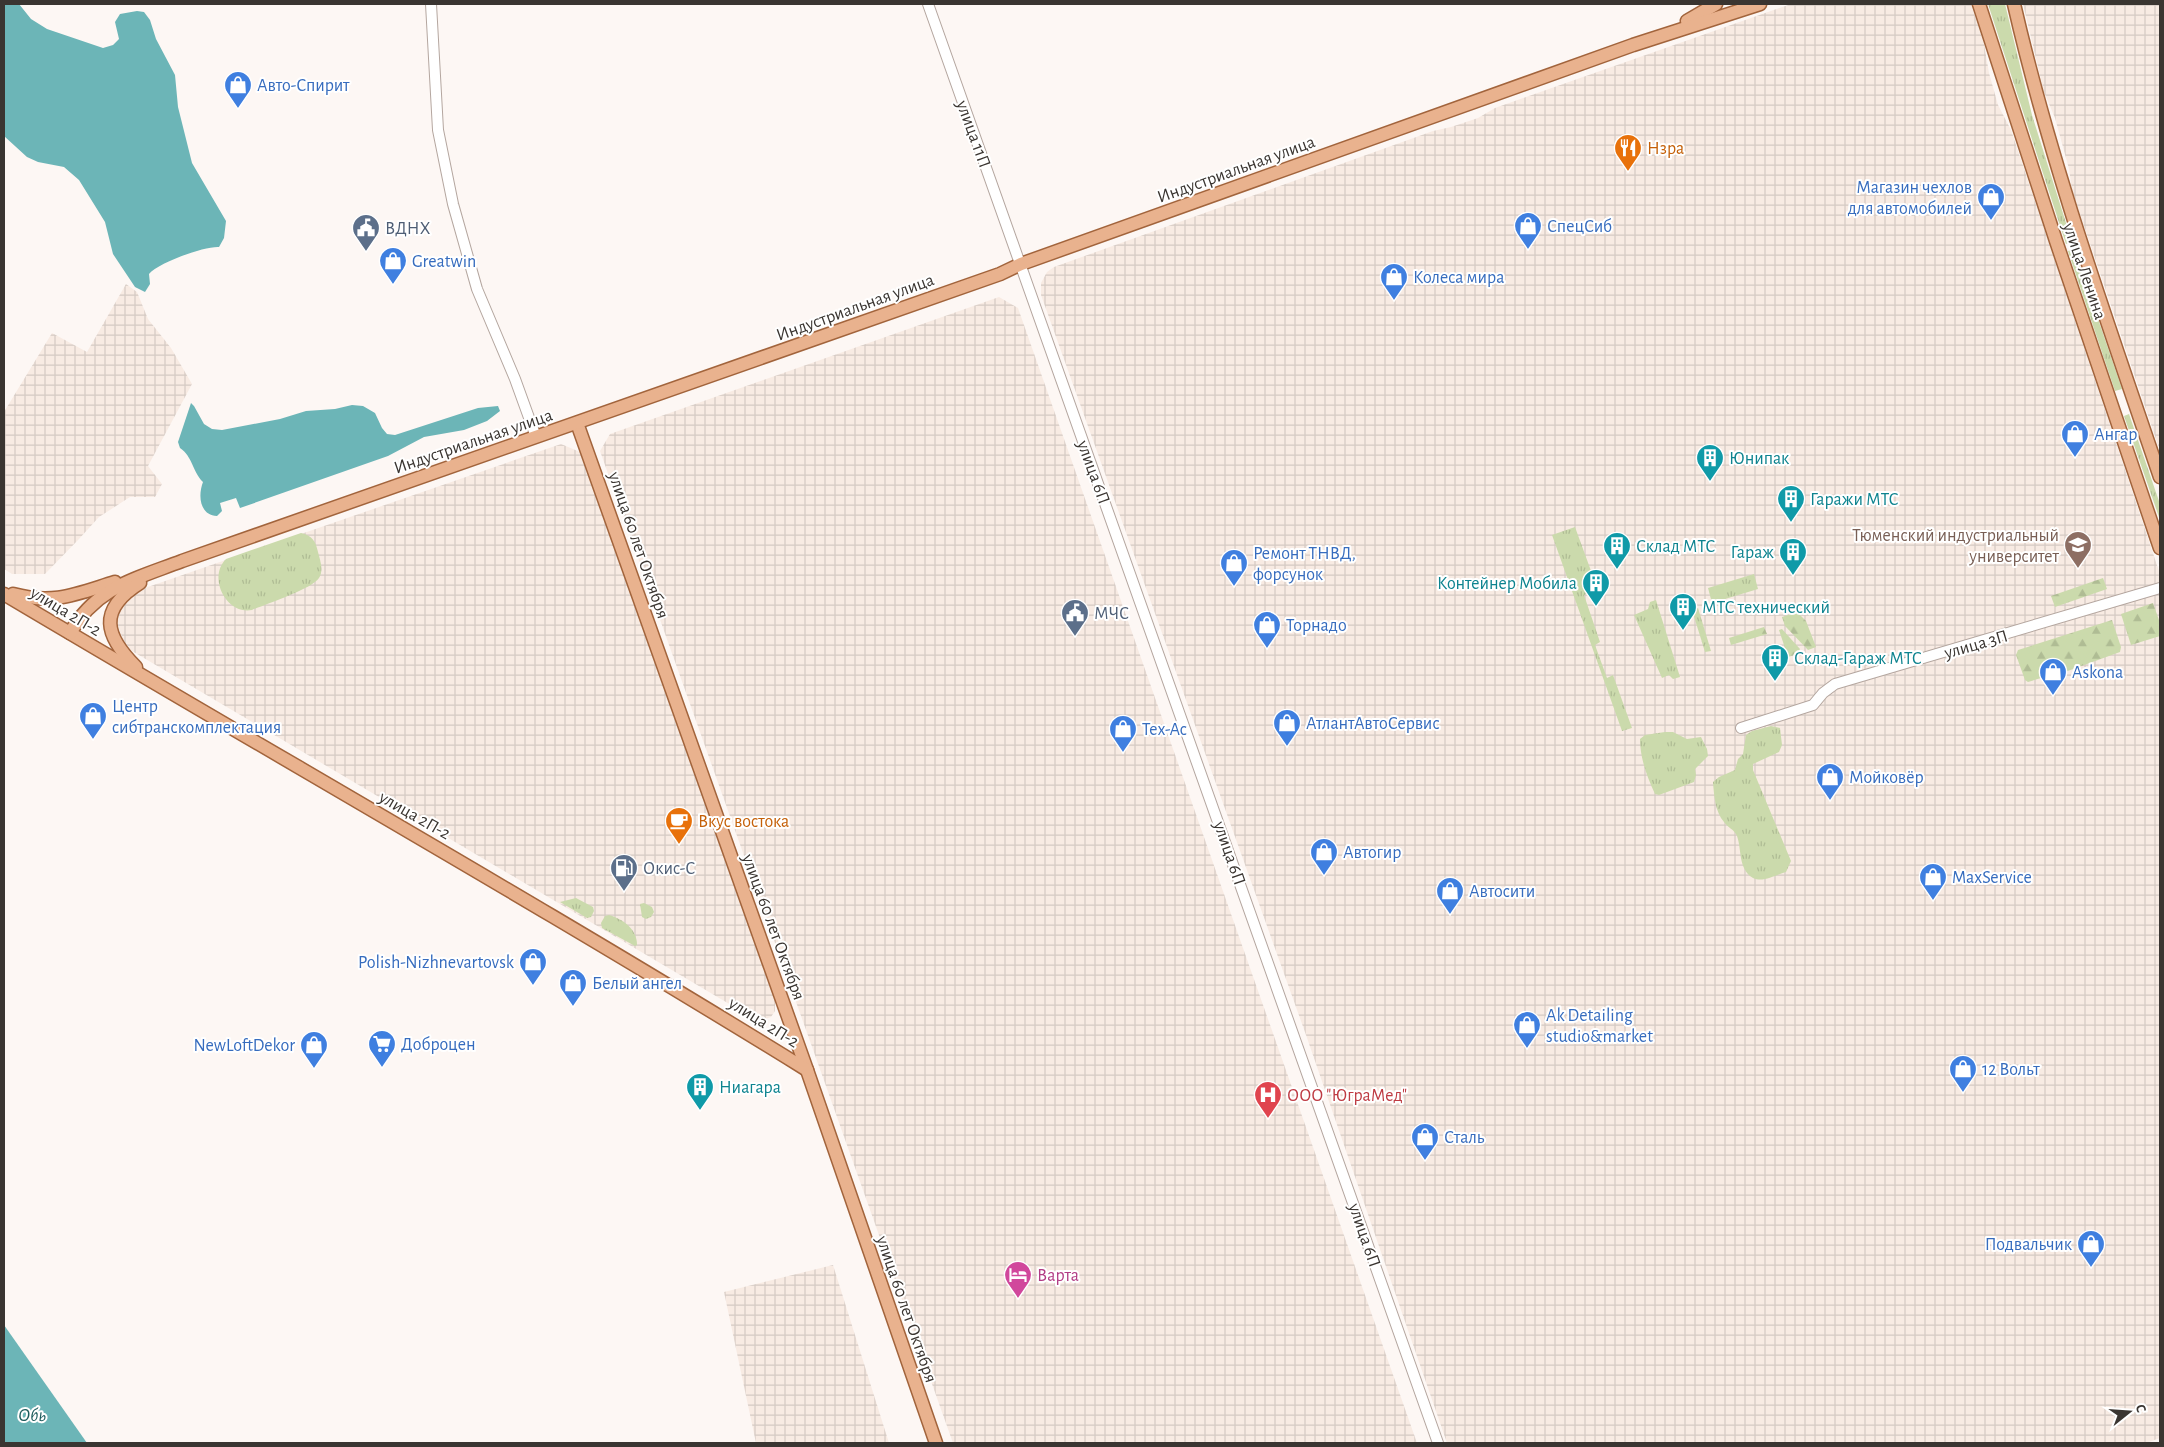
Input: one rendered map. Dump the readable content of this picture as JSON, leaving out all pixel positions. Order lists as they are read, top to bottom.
{
  "streets": {
    "main road": [
      "Индустриальная улица",
      "улица Ленина",
      "улица 60 лет Октября",
      "улица 2П-2"
    ],
    "street": ["улица 11П", "улица 6П", "улица 3П"]
  },
  "crossings": [
    ["улица 11П", "Индустриальная улица"],
    ["улица 11П", "улица 6П"],
    ["Индустриальная улица", "улица 6П"],
    ["Индустриальная улица", "улица 60 лет Октября"],
    ["Индустриальная улица", "улица 2П-2"],
    ["улица 60 лет Октября", "улица 2П-2"]
  ],
  "water": ["Обь"],
  "places": {
    "shop": [
      "Авто-Спирит",
      "Магазин чехлов для автомобилей",
      "СпецСиб",
      "Greatwin",
      "Колеса мира",
      "Ангар",
      "Ремонт ТНВД, форсунок",
      "Торнадо",
      "Askona",
      "Центр сибтранскомплектация",
      "АтлантАвтоСервис",
      "Тех-Ас",
      "Мойковёр",
      "Автогир",
      "MaxService",
      "Автосити",
      "Polish-Nizhnevartovsk",
      "Белый ангел",
      "Ak Detailing studio&market",
      "NewLoftDekor",
      "12 Вольт",
      "Сталь",
      "Подвальчик"
    ],
    "restaurant": ["Нзра"],
    "public building": ["ВДНХ", "МЧС"],
    "building": [
      "Юнипак",
      "Гаражи МТС",
      "Склад МТС",
      "Гараж",
      "Контейнер Мобила",
      "МТС технический",
      "Склад-Гараж МТС",
      "Ниагара"
    ],
    "school or university": ["Тюменский индустриальный университет"],
    "cafe": ["Вкус востока"],
    "fuel station": ["Окис-С"],
    "supermarket": ["Доброцен"],
    "hospital": ["ООО \"ЮграМед\""],
    "hotel": ["Варта"]
  },
  "north": "right"
}
